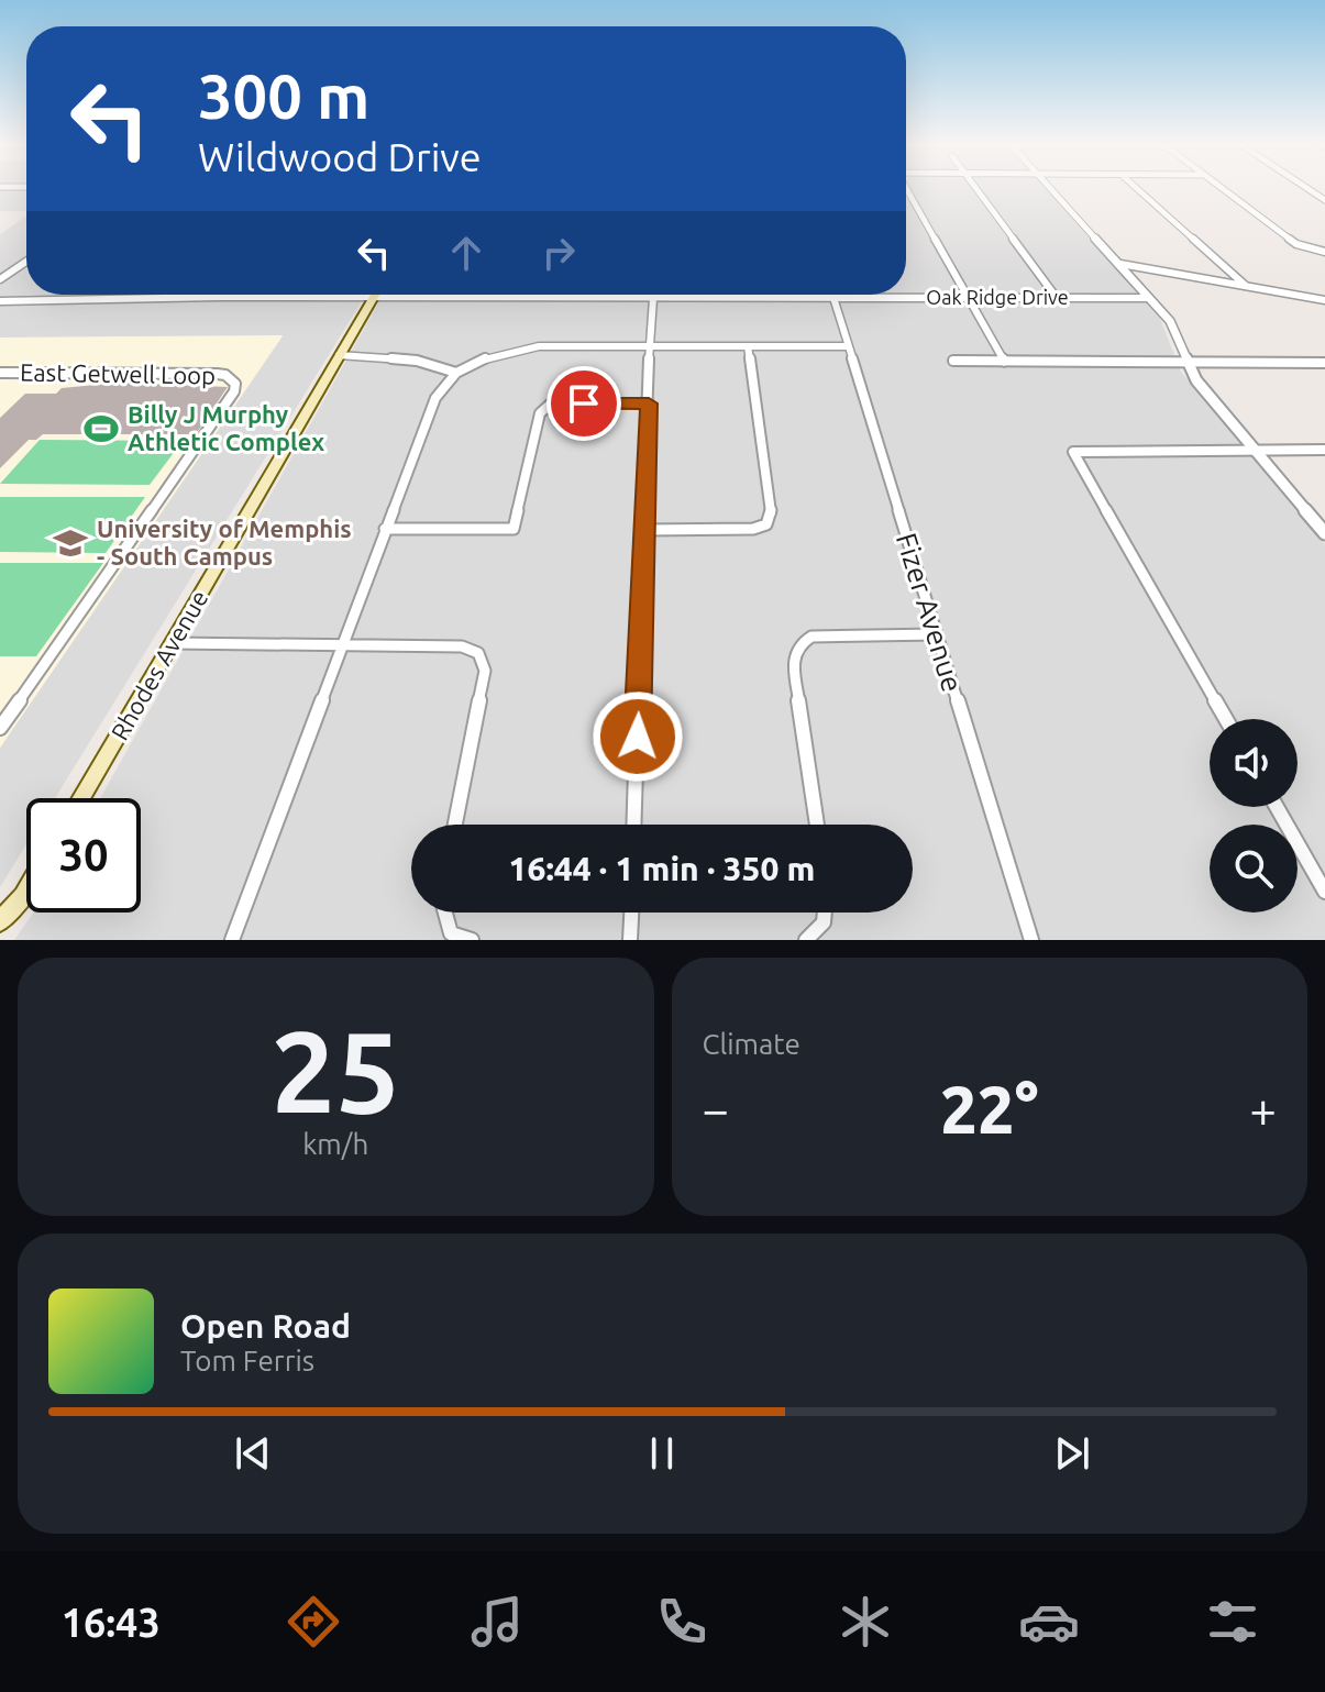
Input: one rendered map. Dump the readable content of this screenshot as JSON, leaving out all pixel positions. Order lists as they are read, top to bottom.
{
  "streets": {
    "main road": ["Rhodes Avenue"],
    "street": ["Oak Ridge Drive", "East Getwell Loop", "Fizer Avenue"]
  },
  "crossings": [
    ["Oak Ridge Drive", "Fizer Avenue"]
  ],
  "places": {
    "sports": ["Billy J Murphy Athletic Complex"],
    "school or university": ["University of Memphis - South Campus"]
  },
  "page": {
    "turn": ["300 m", "Wildwood Drive"],
    "limit": "30",
    "trip": "16:44 · 1 min · 350 m",
    "tile": [
      ["25", "km/h"],
      "Climate"
    ],
    "heat": ["−", "22°", "+"],
    "song": ["Open Road", "Tom Ferris"],
    "tabs": "16:43"
  }
}
